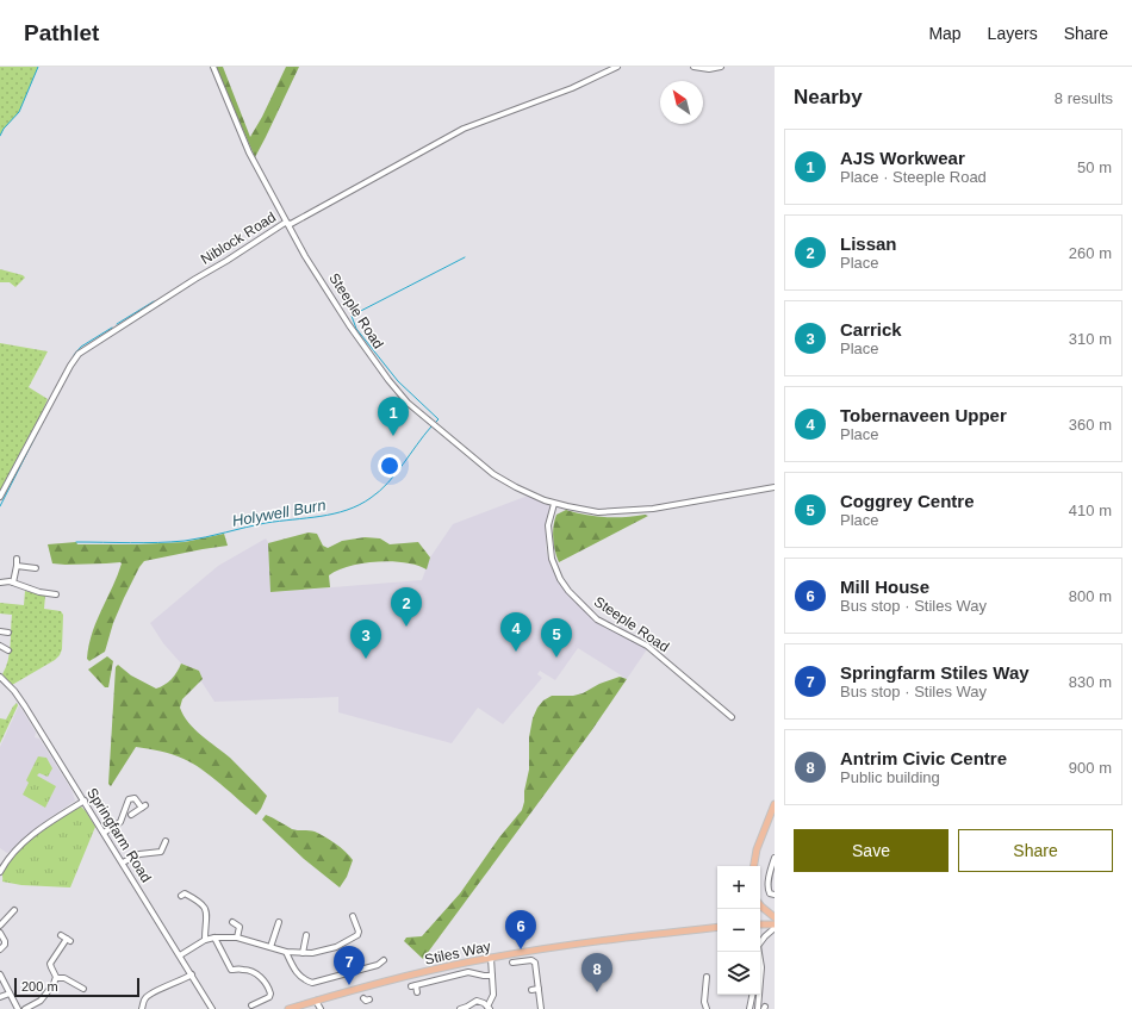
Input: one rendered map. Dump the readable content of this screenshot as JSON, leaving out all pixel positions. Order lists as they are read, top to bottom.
{
  "streets": {
    "main road": ["Stiles Way"],
    "street": ["Niblock Road", "Steeple Road", "Springfarm Road"]
  },
  "crossings": [
    ["Niblock Road", "Steeple Road"]
  ],
  "water": ["Holywell Burn"],
  "scale_bar": "200 m",
  "north": "top left",
  "page": {
    "header": "Pathlet",
    "nav": ["Map", "Layers", "Share"],
    "heading": ["Nearby", "8 results"],
    "list": [
      {
        "mark": "1",
        "name": "AJS Workwear",
        "note": "Place · Steeple Road",
        "value": "50 m"
      },
      {
        "mark": "2",
        "name": "Lissan",
        "note": "Place",
        "value": "260 m"
      },
      {
        "mark": "3",
        "name": "Carrick",
        "note": "Place",
        "value": "310 m"
      },
      {
        "mark": "4",
        "name": "Tobernaveen Upper",
        "note": "Place",
        "value": "360 m"
      },
      {
        "mark": "5",
        "name": "Coggrey Centre",
        "note": "Place",
        "value": "410 m"
      },
      {
        "mark": "6",
        "name": "Mill House",
        "note": "Bus stop · Stiles Way",
        "value": "800 m"
      },
      {
        "mark": "7",
        "name": "Springfarm Stiles Way",
        "note": "Bus stop · Stiles Way",
        "value": "830 m"
      },
      {
        "mark": "8",
        "name": "Antrim Civic Centre",
        "note": "Public building",
        "value": "900 m"
      }
    ],
    "pins": [
      "1",
      "2",
      "4",
      "5",
      "3",
      "6",
      "7",
      "8"
    ],
    "buttons": ["Save", "Share"],
    "map_buttons": ["+", "−"],
    "scale": "200 m"
  }
}
